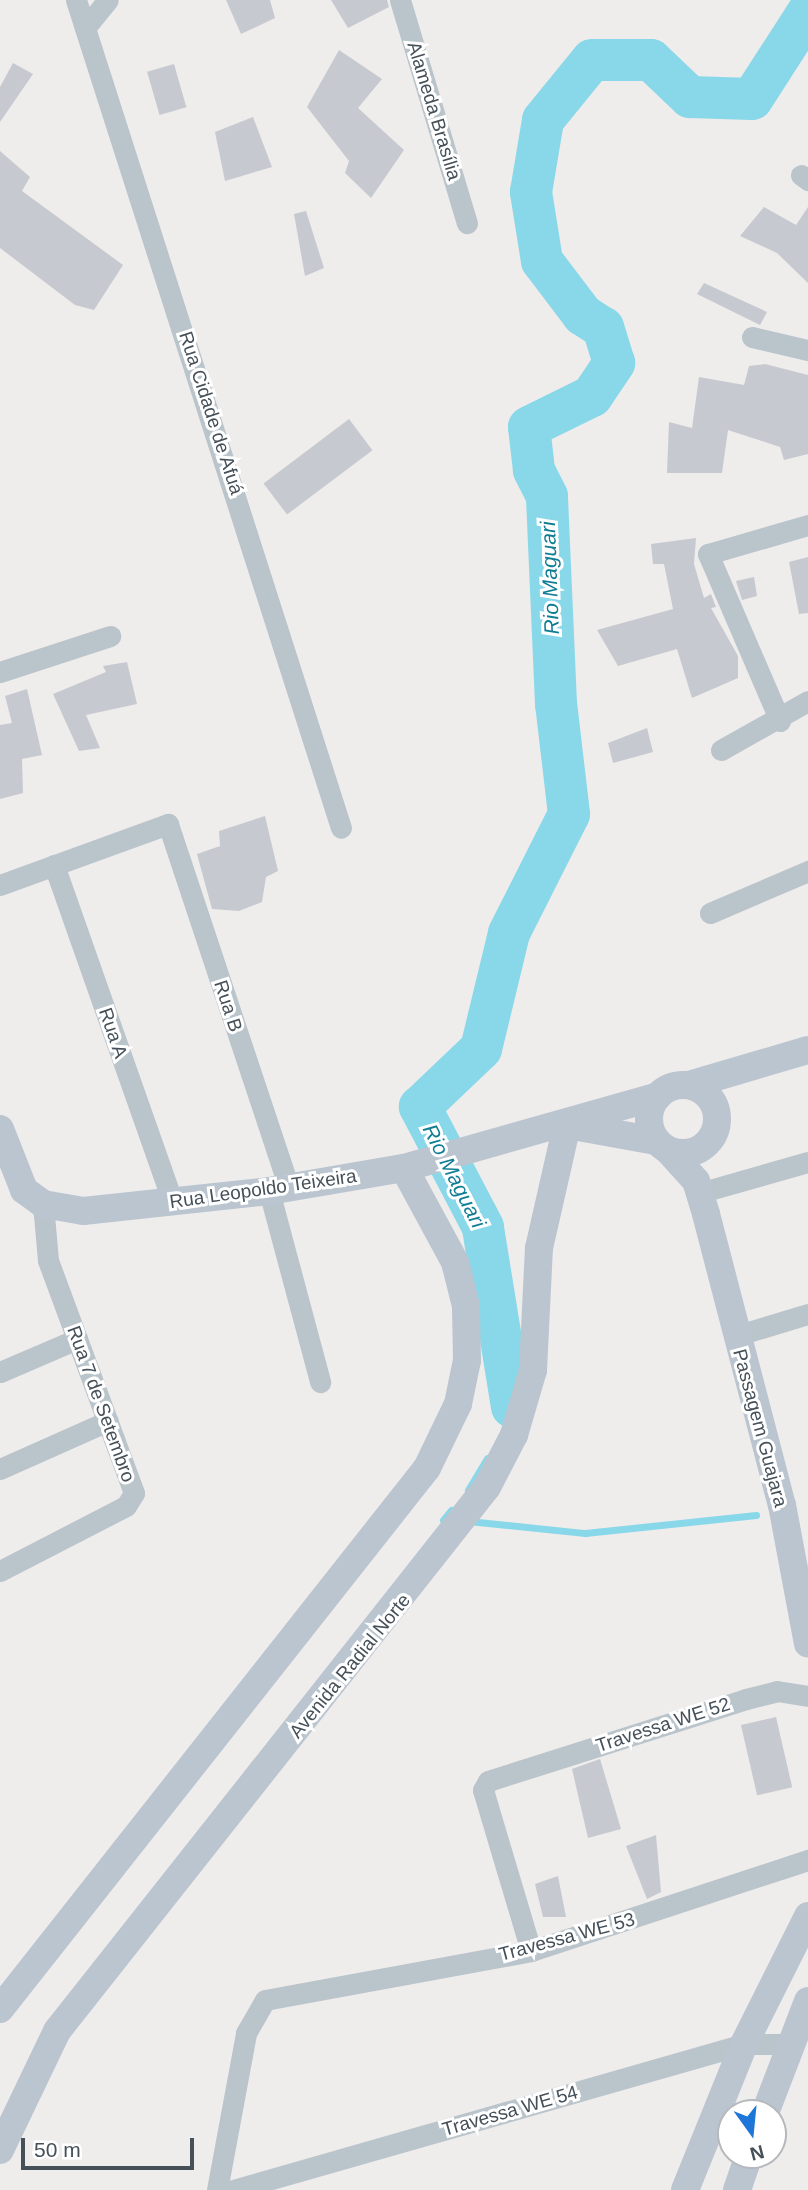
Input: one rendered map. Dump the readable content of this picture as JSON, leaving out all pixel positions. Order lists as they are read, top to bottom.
{
  "streets": {
    "main road": ["Rua Leopoldo Teixeira", "Passagem Guajara", "Avenida Radial Norte"],
    "street": [
      "Alameda Brasília",
      "Rua Cidade de Afuá",
      "Rua B",
      "Rua A",
      "Rua 7 de Setembro",
      "Travessa WE 52",
      "Travessa WE 53",
      "Travessa WE 54"
    ]
  },
  "crossings": [
    ["Rua B", "Rua A"],
    ["Rua B", "Rua Leopoldo Teixeira"],
    ["Rua A", "Rua Leopoldo Teixeira"],
    ["Rua Leopoldo Teixeira", "Rua 7 de Setembro"],
    ["Rua Leopoldo Teixeira", "Passagem Guajara"],
    ["Rua Leopoldo Teixeira", "Avenida Radial Norte"],
    ["Travessa WE 52", "Travessa WE 53"]
  ],
  "water": ["Rio Maguari"],
  "scale_bar": "50 m",
  "north": "bottom"
}
